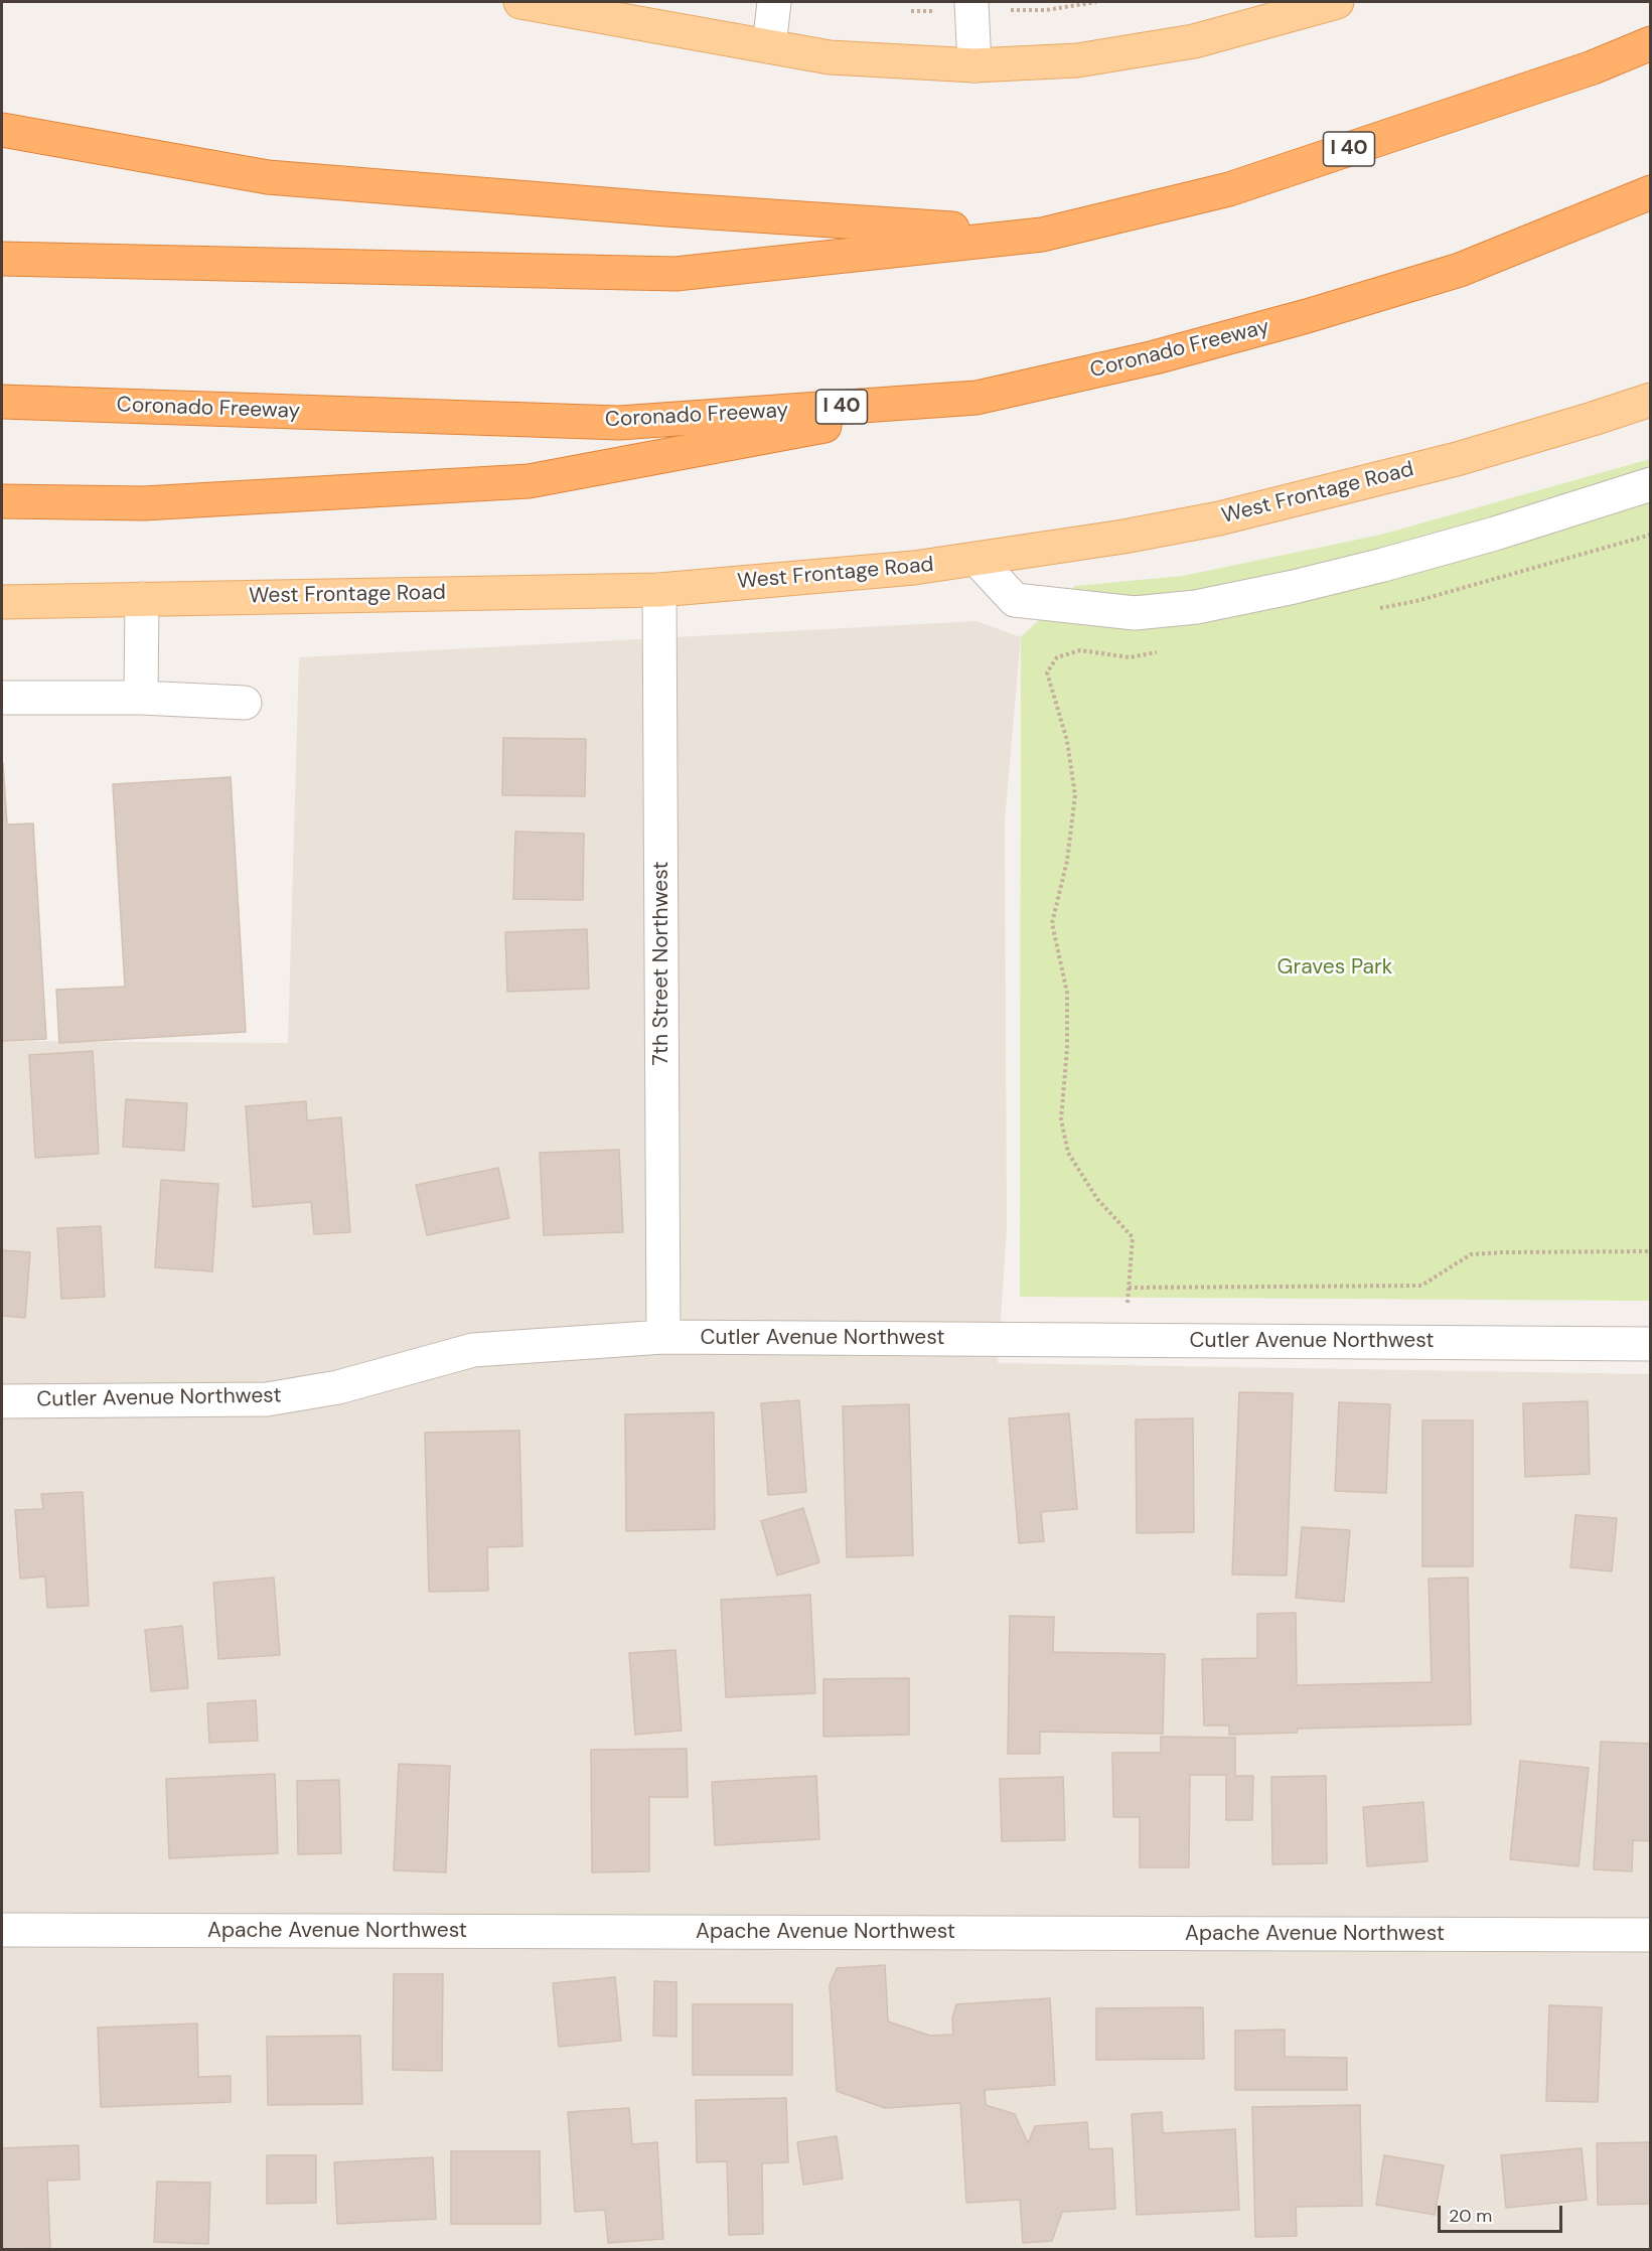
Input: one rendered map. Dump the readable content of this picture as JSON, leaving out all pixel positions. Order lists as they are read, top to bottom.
{
  "streets": {
    "highway": ["I 40", "Coronado Freeway"],
    "main road": ["West Frontage Road"],
    "street": ["7th Street Northwest", "Cutler Avenue Northwest", "Apache Avenue Northwest"]
  },
  "crossings": [
    ["West Frontage Road", "7th Street Northwest"],
    ["7th Street Northwest", "Cutler Avenue Northwest"]
  ],
  "parks": ["Graves Park"],
  "scale_bar": "20 m"
}
